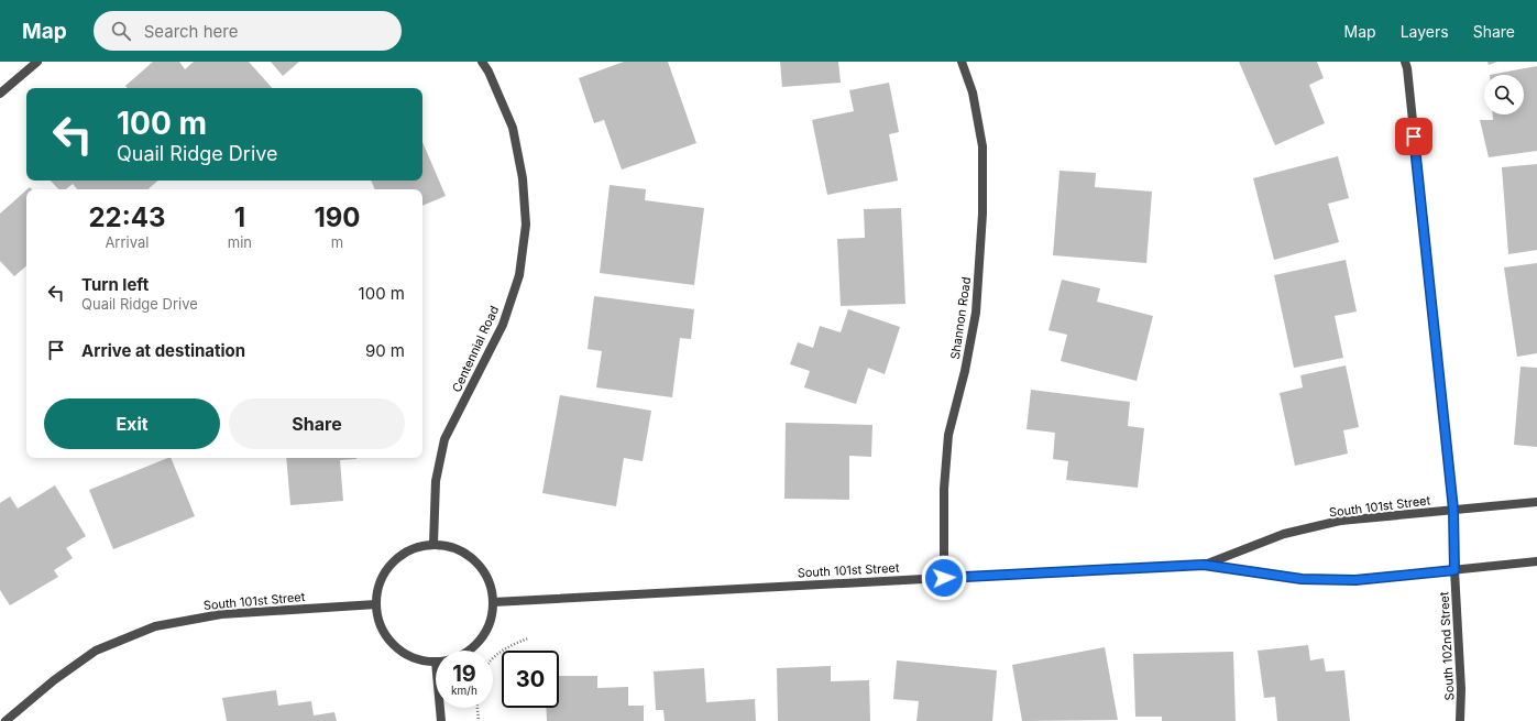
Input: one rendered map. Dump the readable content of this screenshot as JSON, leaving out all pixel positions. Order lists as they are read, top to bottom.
{
  "streets": {
    "street": [
      "Shannon Road",
      "Centennial Road",
      "South 101st Street",
      "South 102nd Street"
    ]
  },
  "crossings": [
    ["Shannon Road", "South 101st Street"],
    ["South 101st Street", "South 102nd Street"]
  ],
  "page": {
    "header": "Map",
    "search": "Search here",
    "nav": ["Map", "Layers", "Share"],
    "turn": ["100 m", "Quail Ridge Drive"],
    "eta": [
      "22:43",
      "Arrival",
      "1",
      "min",
      "190",
      "m"
    ],
    "list": [
      {
        "name": "Turn left",
        "note": "Quail Ridge Drive",
        "value": "100 m"
      },
      {
        "name": "Arrive at destination",
        "value": "90 m"
      }
    ],
    "buttons": ["Exit", "Share"],
    "speed": "19 km/h",
    "limit": "30"
  }
}
